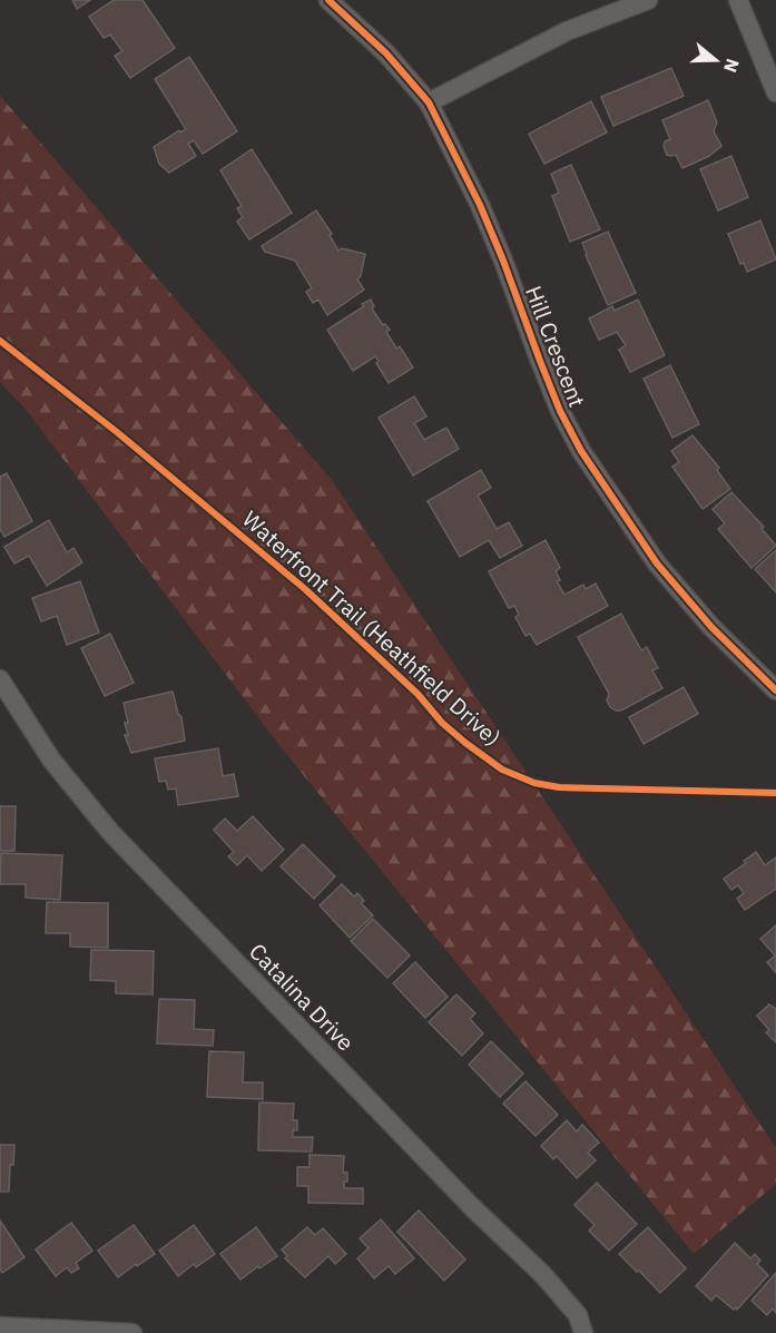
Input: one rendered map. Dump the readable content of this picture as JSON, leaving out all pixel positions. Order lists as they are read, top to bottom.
{
  "streets": {
    "street": ["Hill Crescent", "Catalina Drive"],
    "cycle path": ["Waterfront Trail (Heathfield Drive)"]
  },
  "north": "right"
}
